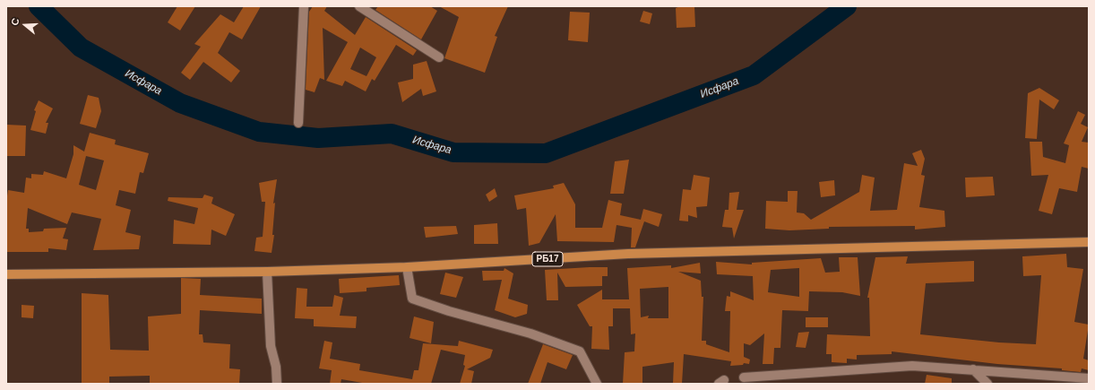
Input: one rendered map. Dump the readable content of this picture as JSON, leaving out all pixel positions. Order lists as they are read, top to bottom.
{
  "streets": {
    "main road": ["РБ17"]
  },
  "water": ["Исфара"],
  "north": "left"
}
